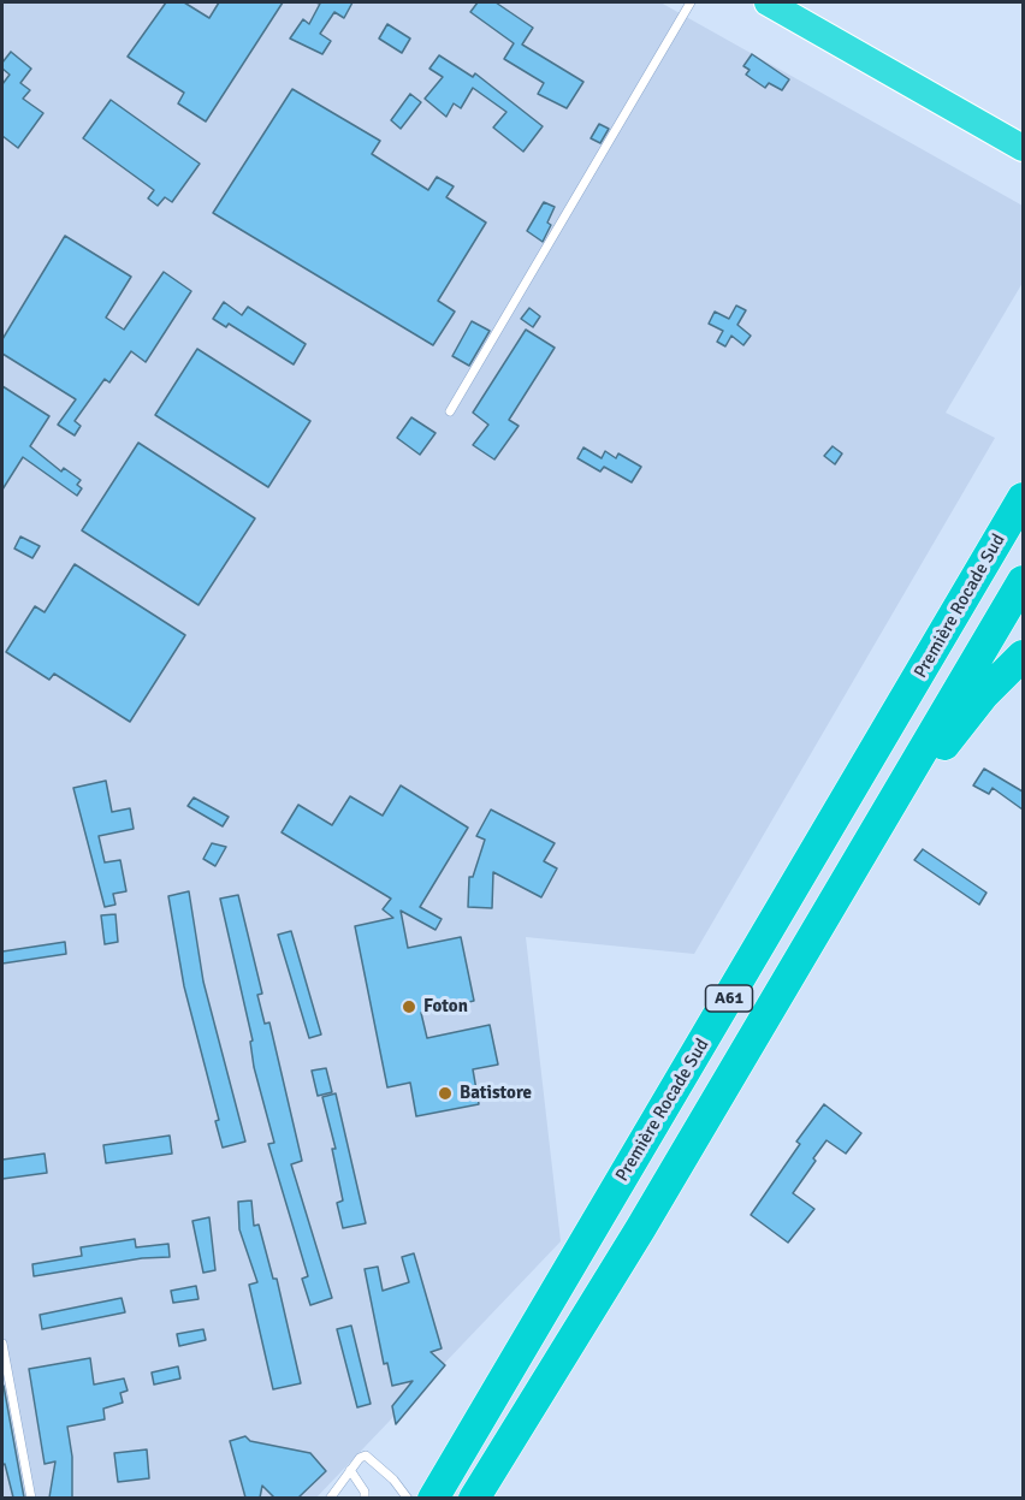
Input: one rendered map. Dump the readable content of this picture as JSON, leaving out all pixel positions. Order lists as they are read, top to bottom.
{
  "streets": {
    "highway": ["Première Rocade Sud", "A61"]
  },
  "places": ["Foton", "Batistore"]
}
